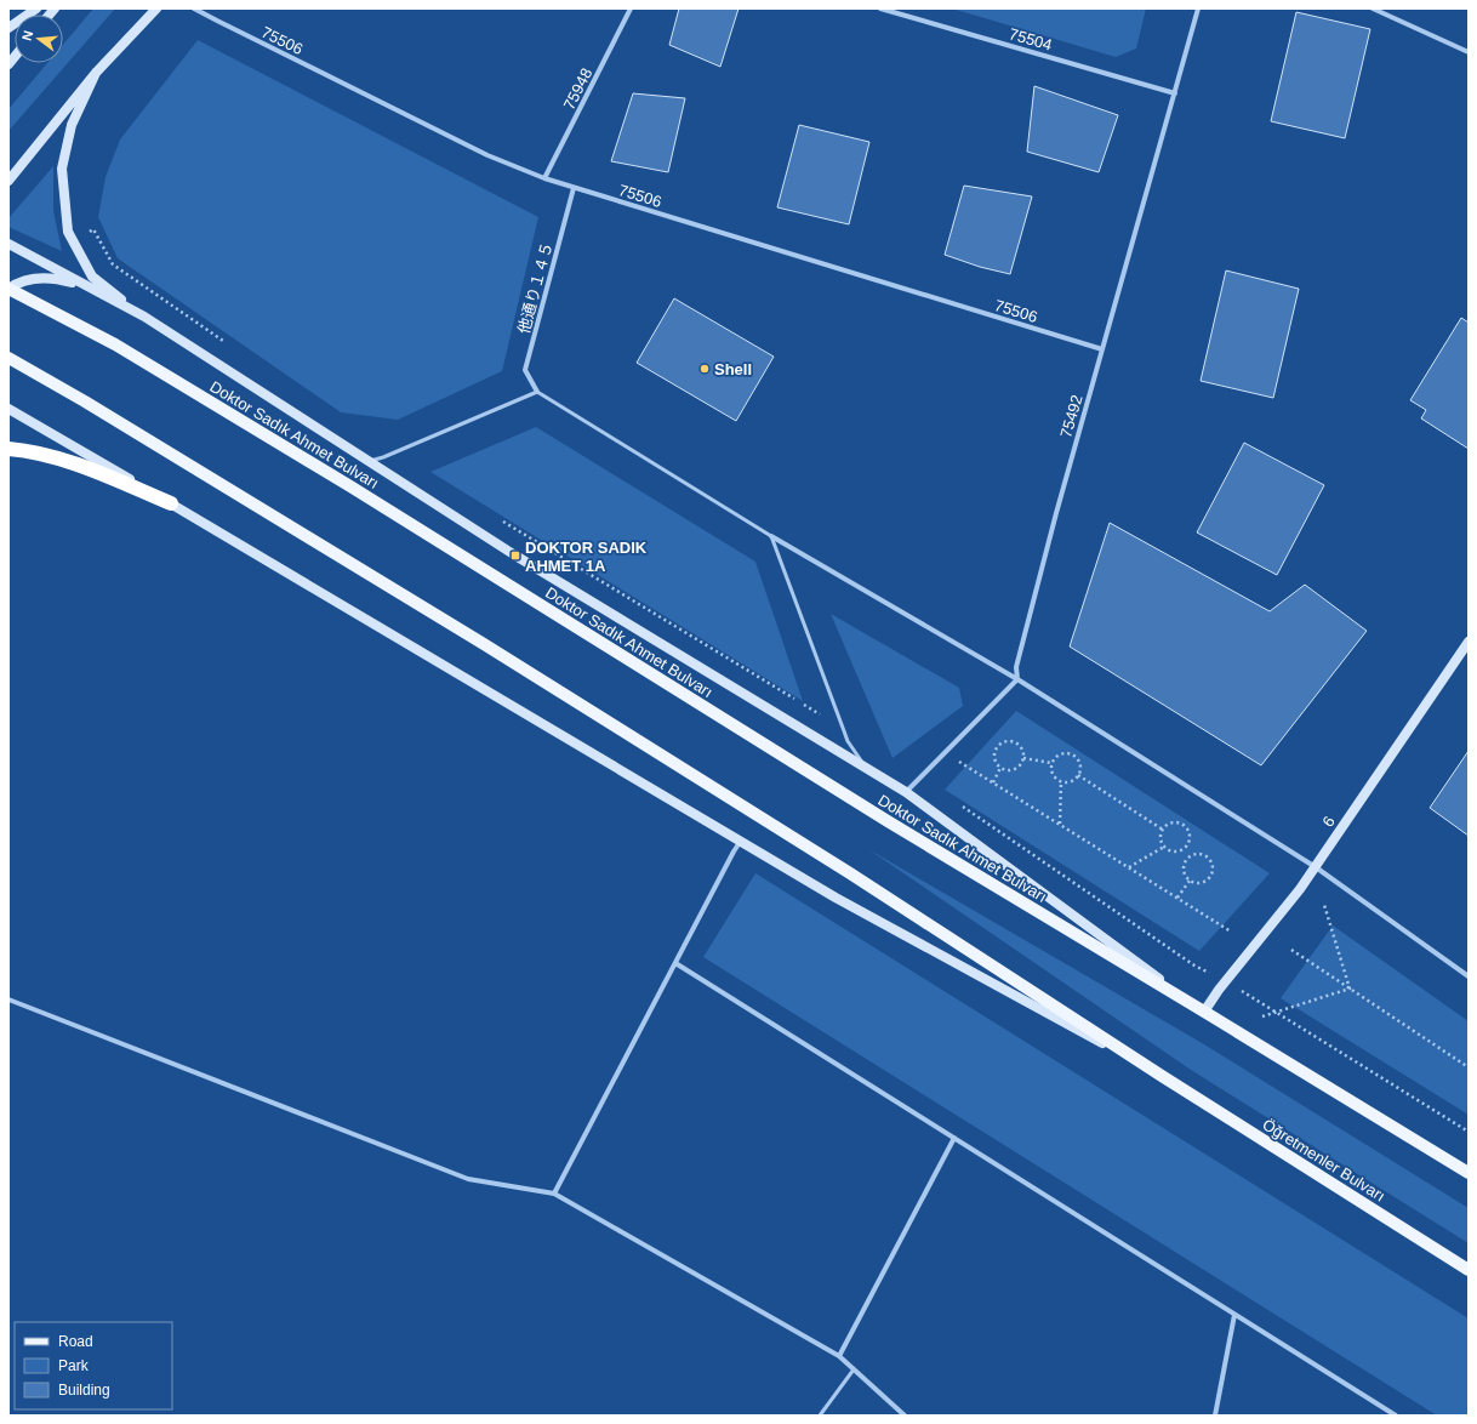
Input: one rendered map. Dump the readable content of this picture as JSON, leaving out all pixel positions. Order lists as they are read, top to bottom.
{
  "streets": {
    "main road": ["Doktor Sadık Ahmet Bulvarı", "6", "Öğretmenler Bulvarı"],
    "street": [
      "75504",
      "75506",
      "75948",
      "他通り１４５",
      "75492"
    ]
  },
  "crossings": [
    ["75504", "75492"],
    ["75506", "75948"],
    ["75506", "他通り１４５"],
    ["75506", "75492"],
    ["Doktor Sadık Ahmet Bulvarı", "6"]
  ],
  "places": {
    "other": ["Shell"],
    "transit": ["DOKTOR SADIK AHMET 1A"]
  },
  "legend": ["Road", "Park", "Building"],
  "north": "left"
}
